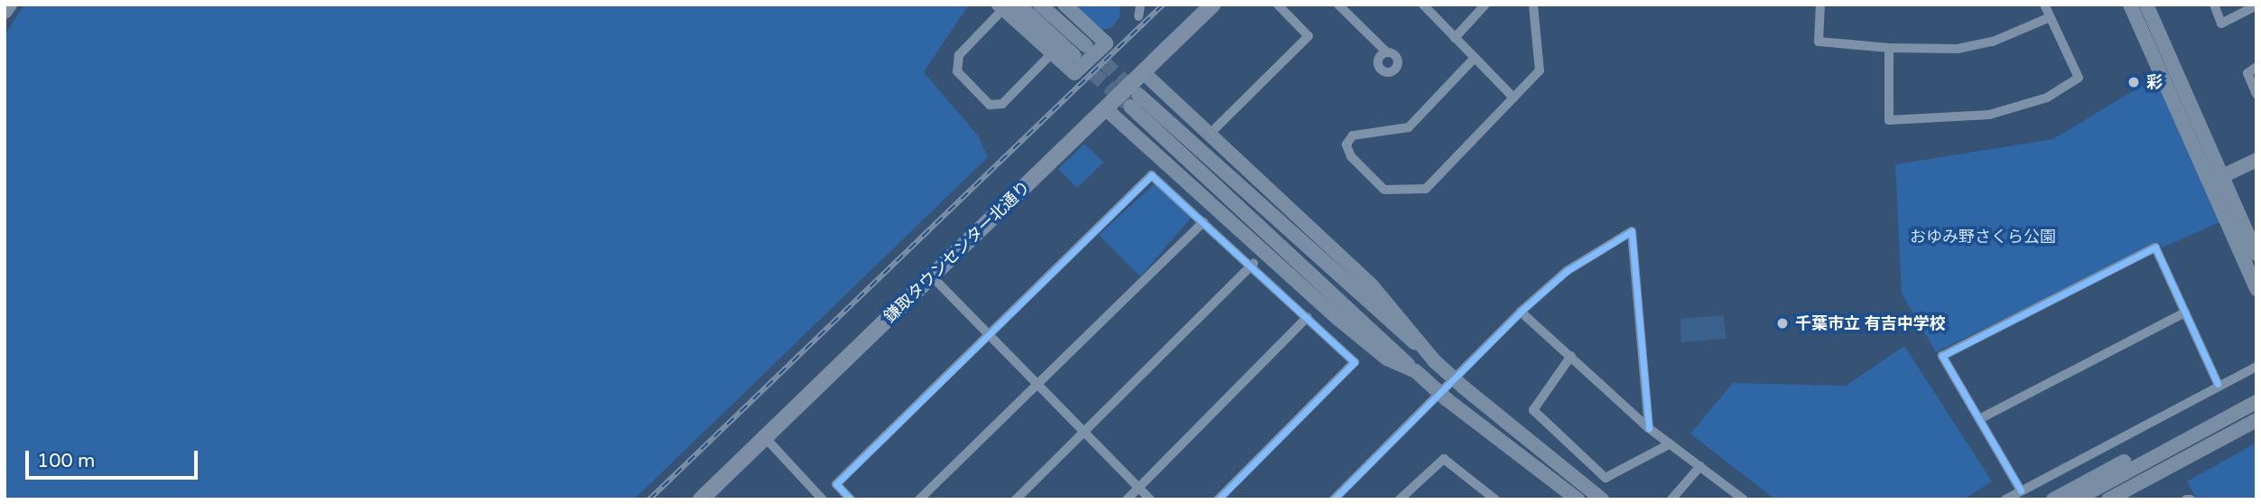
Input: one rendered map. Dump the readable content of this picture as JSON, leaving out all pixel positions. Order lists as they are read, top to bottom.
{
  "streets": {
    "main road": ["鎌取タウンセンター北通り"]
  },
  "parks": ["おゆみ野さくら公園"],
  "places": ["彩", "千葉市立 有吉中学校"],
  "scale_bar": "100 m"
}
